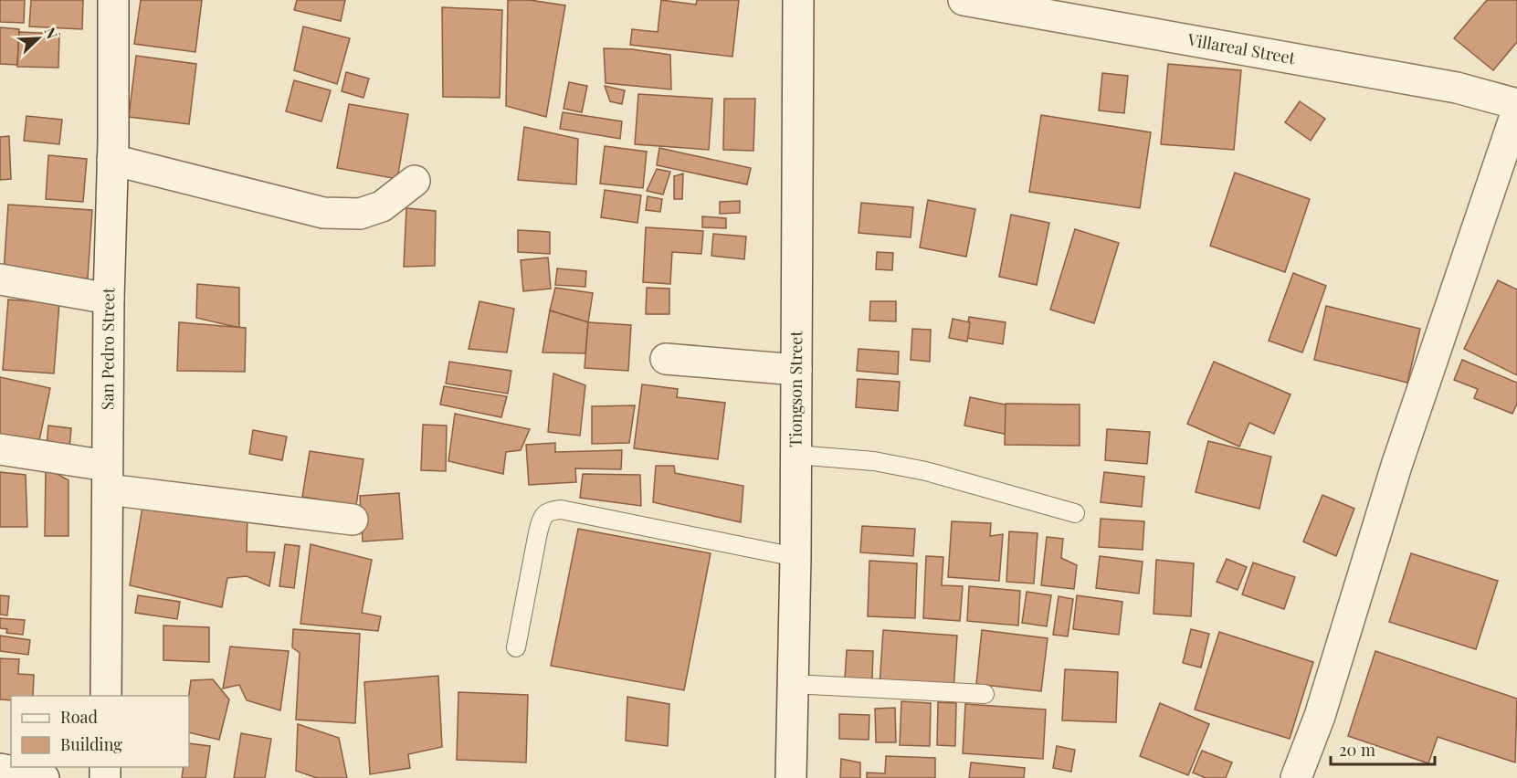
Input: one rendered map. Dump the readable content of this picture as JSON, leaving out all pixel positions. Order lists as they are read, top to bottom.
{
  "streets": {
    "street": ["Villareal Street", "San Pedro Street", "Tiongson Street"]
  },
  "legend": ["Road", "Building"],
  "scale_bar": "20 m",
  "north": "top right"
}
